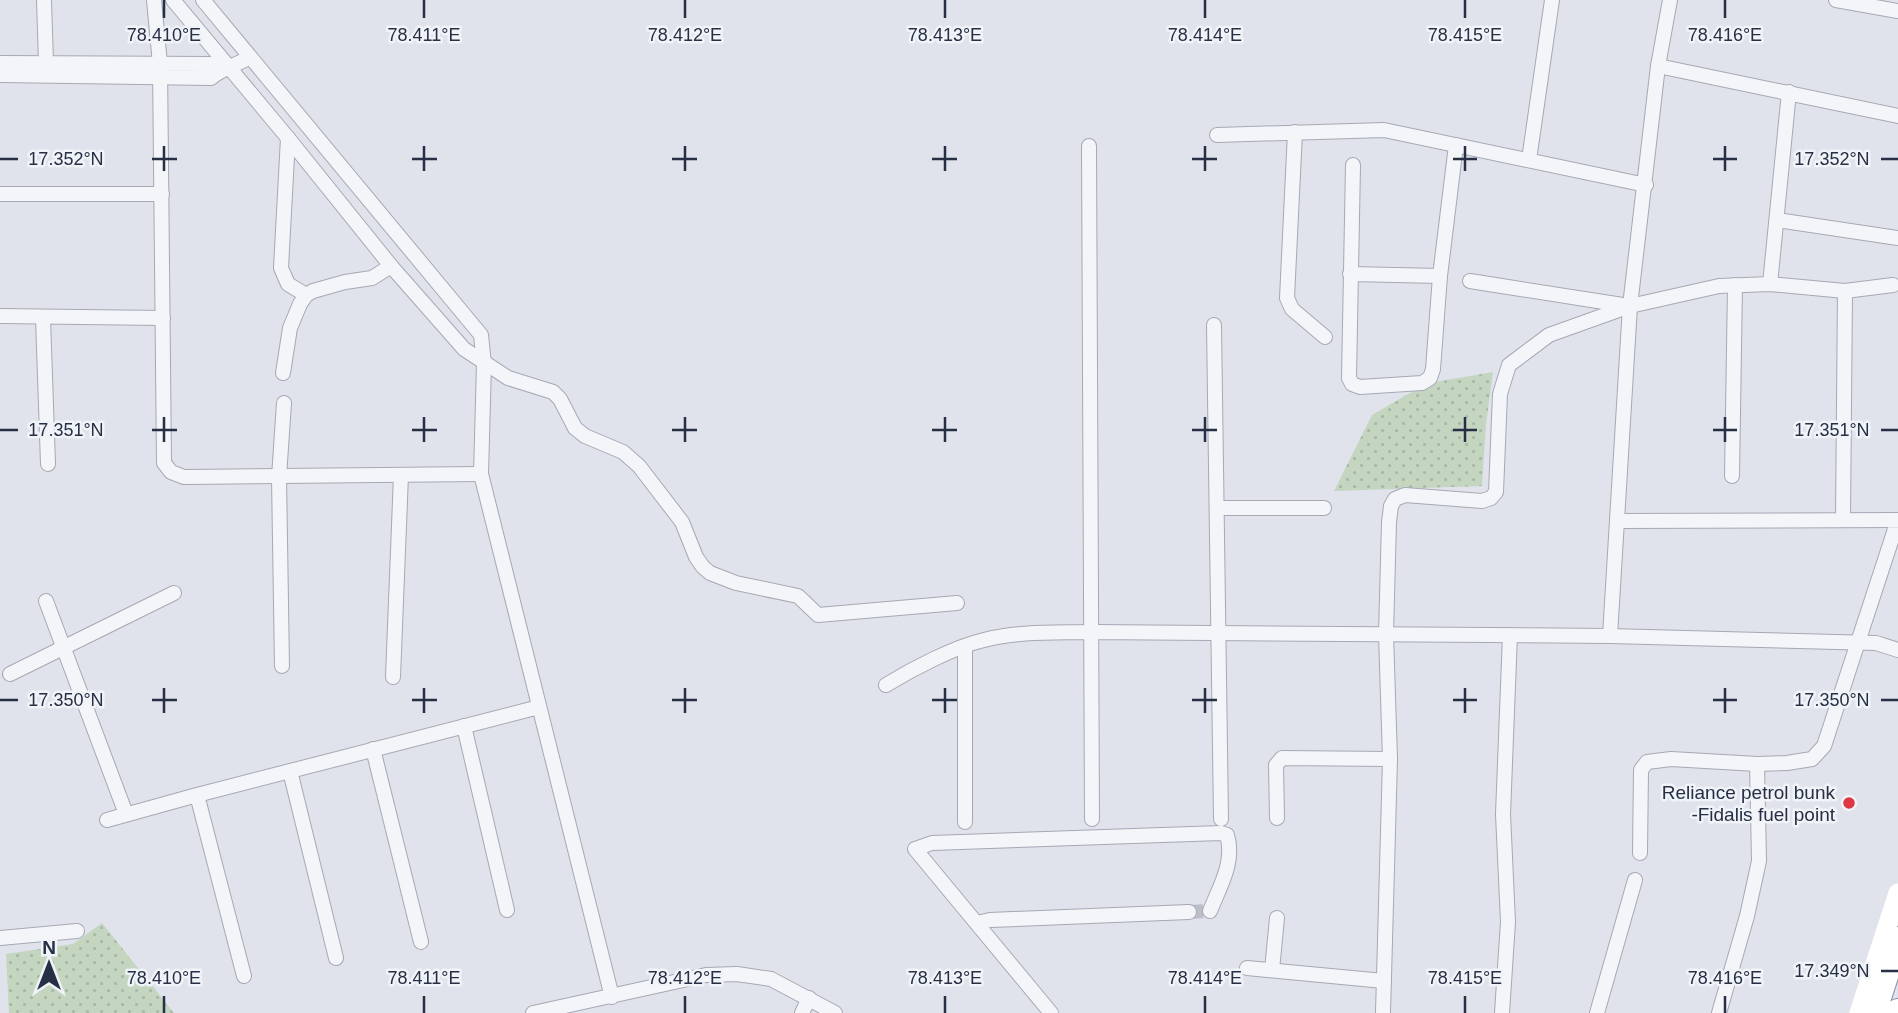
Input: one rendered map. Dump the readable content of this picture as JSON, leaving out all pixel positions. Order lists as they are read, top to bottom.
{
  "places": ["Reliance petrol bunk -Fidalis fuel point"],
  "north": "top",
  "coordinates": [
    "78.410°E",
    "78.411°E",
    "78.412°E",
    "78.413°E",
    "78.414°E",
    "78.415°E",
    "78.416°E",
    "17.352°N",
    "17.351°N",
    "17.350°N",
    "17.349°N"
  ]
}
